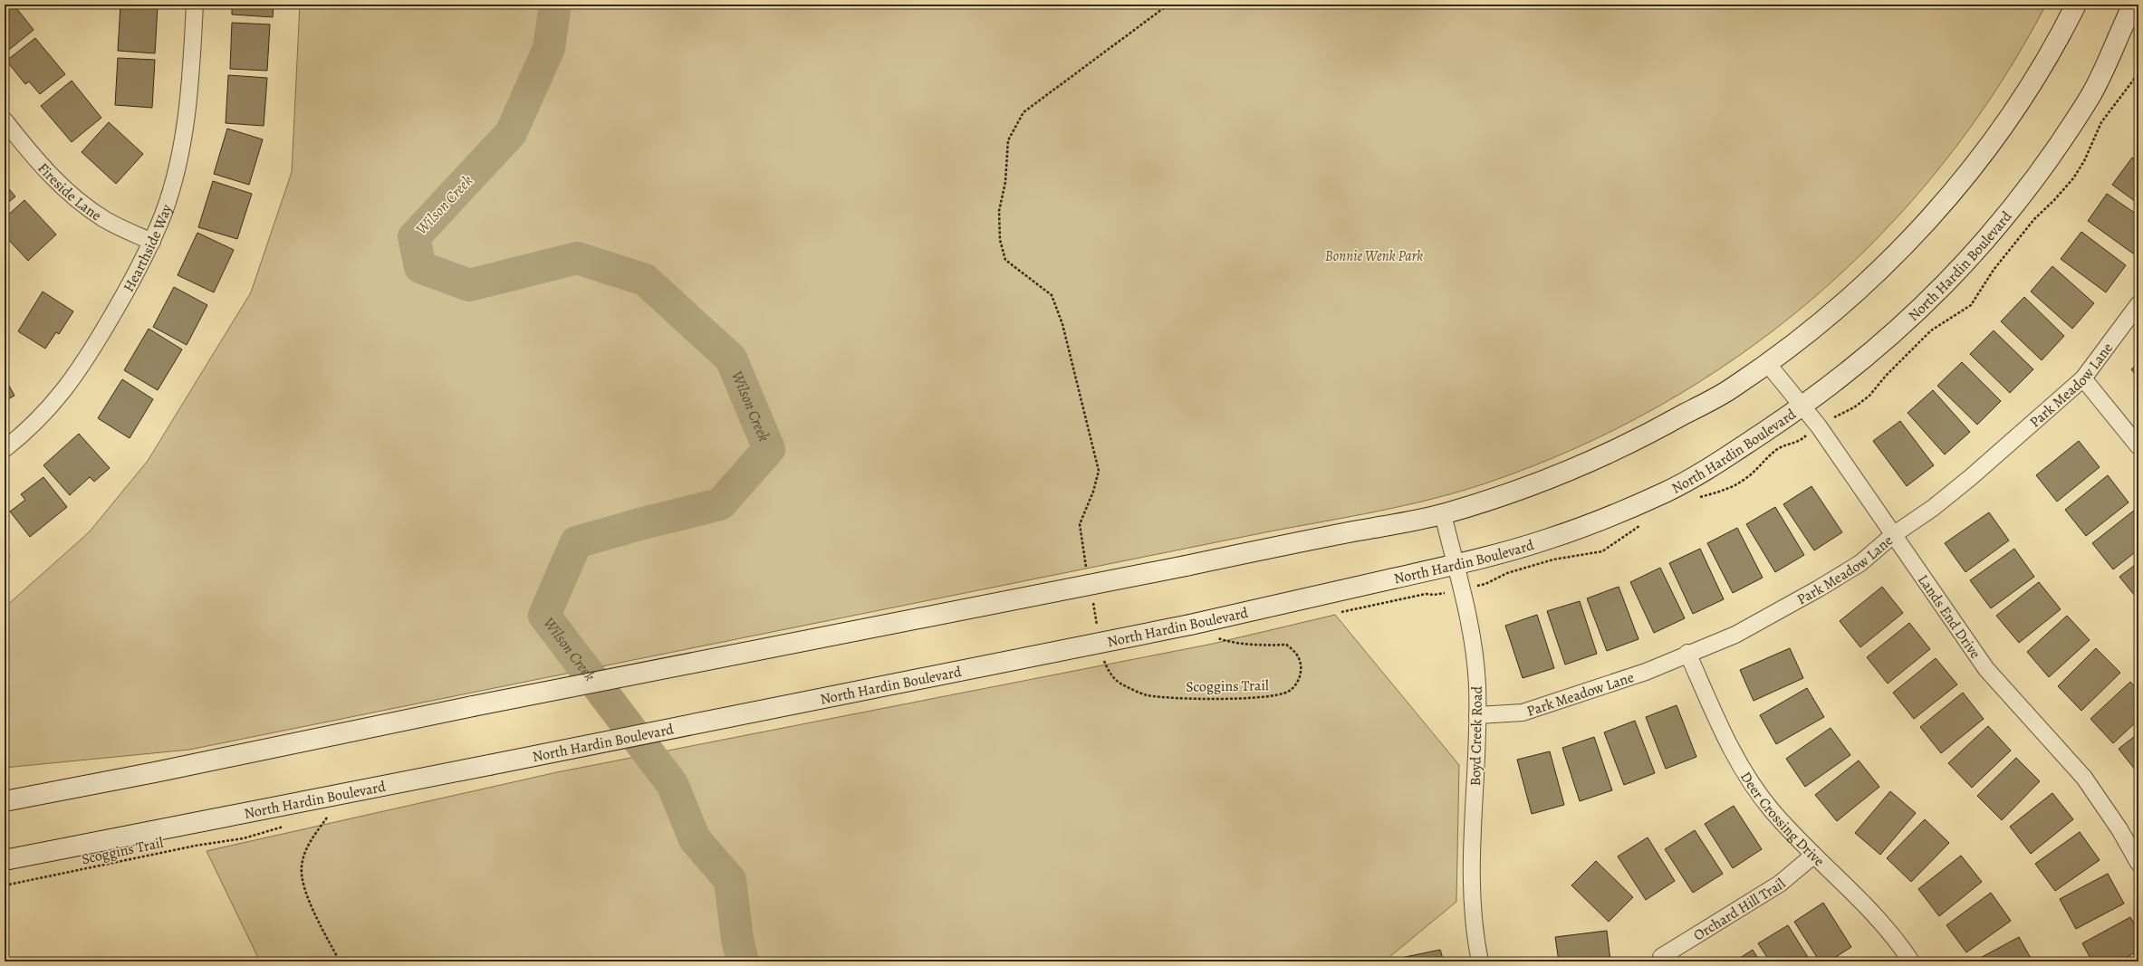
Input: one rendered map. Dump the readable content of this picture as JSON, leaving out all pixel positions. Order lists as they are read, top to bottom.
{
  "streets": {
    "main road": ["North Hardin Boulevard"],
    "street": [
      "Fireside Lane",
      "Hearthside Way",
      "Park Meadow Lane",
      "Lands End Drive",
      "Boyd Creek Road",
      "Deer Crossing Drive",
      "Orchard Hill Trail"
    ],
    "path": ["Scoggins Trail"]
  },
  "crossings": [
    ["Fireside Lane", "Hearthside Way"],
    ["North Hardin Boulevard", "Lands End Drive"],
    ["North Hardin Boulevard", "Boyd Creek Road"],
    ["Park Meadow Lane", "Lands End Drive"],
    ["Park Meadow Lane", "Boyd Creek Road"],
    ["Park Meadow Lane", "Deer Crossing Drive"],
    ["Deer Crossing Drive", "Orchard Hill Trail"]
  ],
  "water": ["Wilson Creek"],
  "parks": ["Bonnie Wenk Park"]
}
